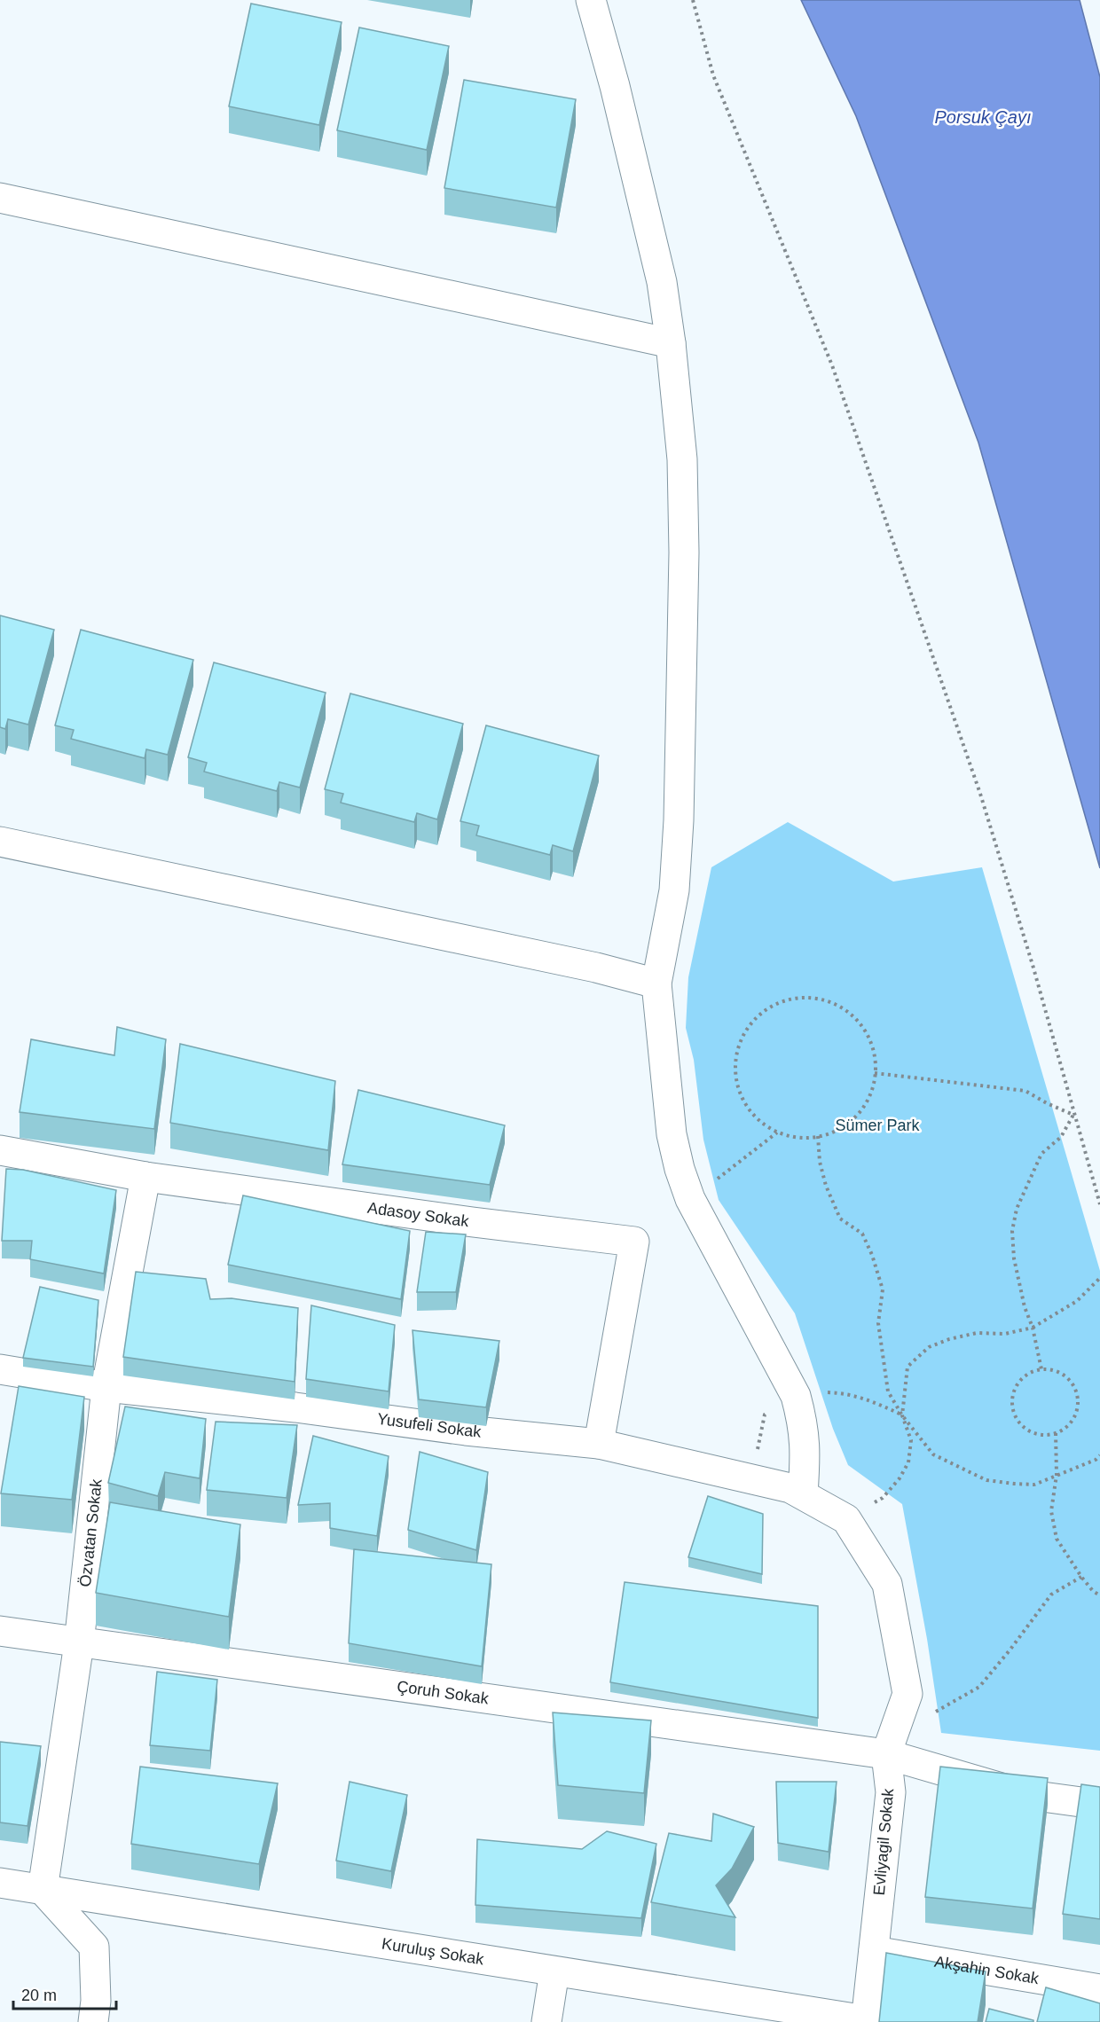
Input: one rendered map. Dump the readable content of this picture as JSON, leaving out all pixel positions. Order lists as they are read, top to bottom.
{
  "streets": {
    "street": [
      "Adasoy Sokak",
      "Yusufeli Sokak",
      "Özvatan Sokak",
      "Çoruh Sokak",
      "Evliyagil Sokak",
      "Kuruluş Sokak",
      "Akşahin Sokak"
    ]
  },
  "crossings": [
    ["Adasoy Sokak", "Yusufeli Sokak"],
    ["Adasoy Sokak", "Özvatan Sokak"],
    ["Yusufeli Sokak", "Özvatan Sokak"],
    ["Yusufeli Sokak", "Evliyagil Sokak"],
    ["Özvatan Sokak", "Çoruh Sokak"],
    ["Özvatan Sokak", "Kuruluş Sokak"],
    ["Çoruh Sokak", "Evliyagil Sokak"],
    ["Evliyagil Sokak", "Kuruluş Sokak"],
    ["Evliyagil Sokak", "Akşahin Sokak"]
  ],
  "water": ["Porsuk Çayı"],
  "parks": ["Sümer Park"],
  "scale_bar": "20 m"
}
